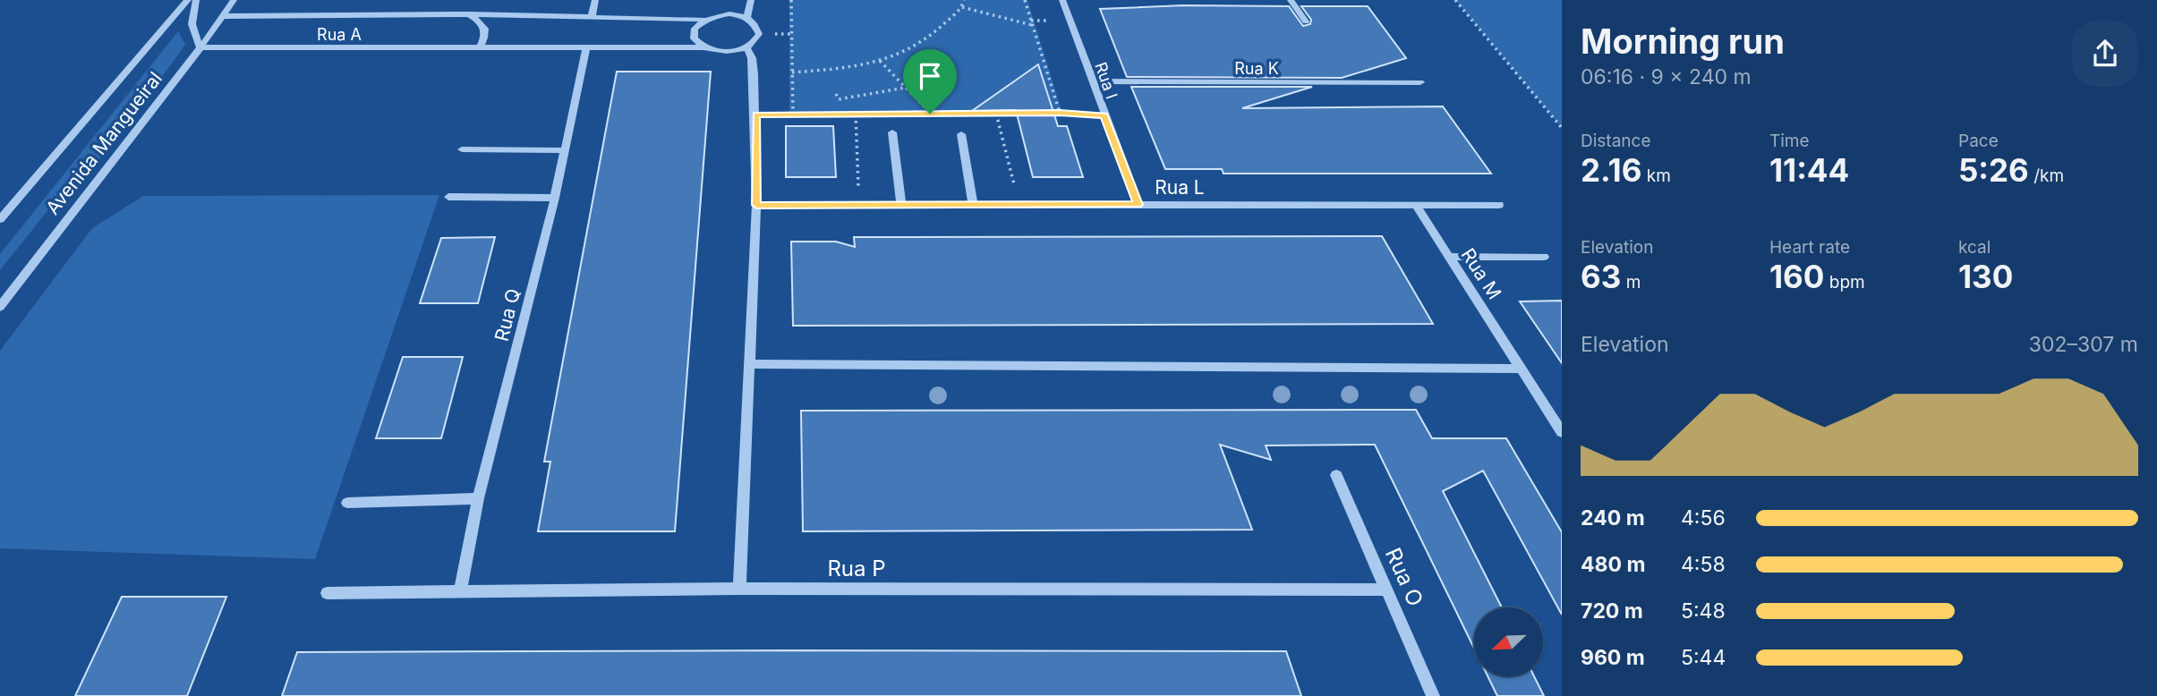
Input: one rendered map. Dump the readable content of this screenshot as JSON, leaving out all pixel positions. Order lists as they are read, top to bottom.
{
  "streets": {
    "street": [
      "Rua A",
      "Rua K",
      "Rua I",
      "Avenida Mangueiral",
      "Rua L",
      "Rua M",
      "Rua Q",
      "Rua P",
      "Rua O"
    ]
  },
  "crossings": [
    ["Rua A", "Avenida Mangueiral"],
    ["Rua A", "Rua Q"],
    ["Rua K", "Rua I"],
    ["Rua I", "Rua L"],
    ["Rua L", "Rua M"],
    ["Rua Q", "Rua P"],
    ["Rua P", "Rua O"]
  ],
  "north": "bottom left",
  "page": {
    "heading": ["Morning run", "06:16 · 9 × 240 m"],
    "stats": [
      ["Distance", "2.16 km"],
      ["Time", "11:44"],
      ["Pace", "5:26 /km"],
      ["Elevation", "63 m"],
      ["Heart rate", "160 bpm"],
      ["kcal", "130"]
    ],
    "chart": ["Elevation", "302–307 m"],
    "list": [
      {
        "name": "240 m",
        "note": "4:56"
      },
      {
        "name": "480 m",
        "note": "4:58"
      },
      {
        "name": "720 m",
        "note": "5:48"
      },
      {
        "name": "960 m",
        "note": "5:44"
      }
    ]
  }
}
